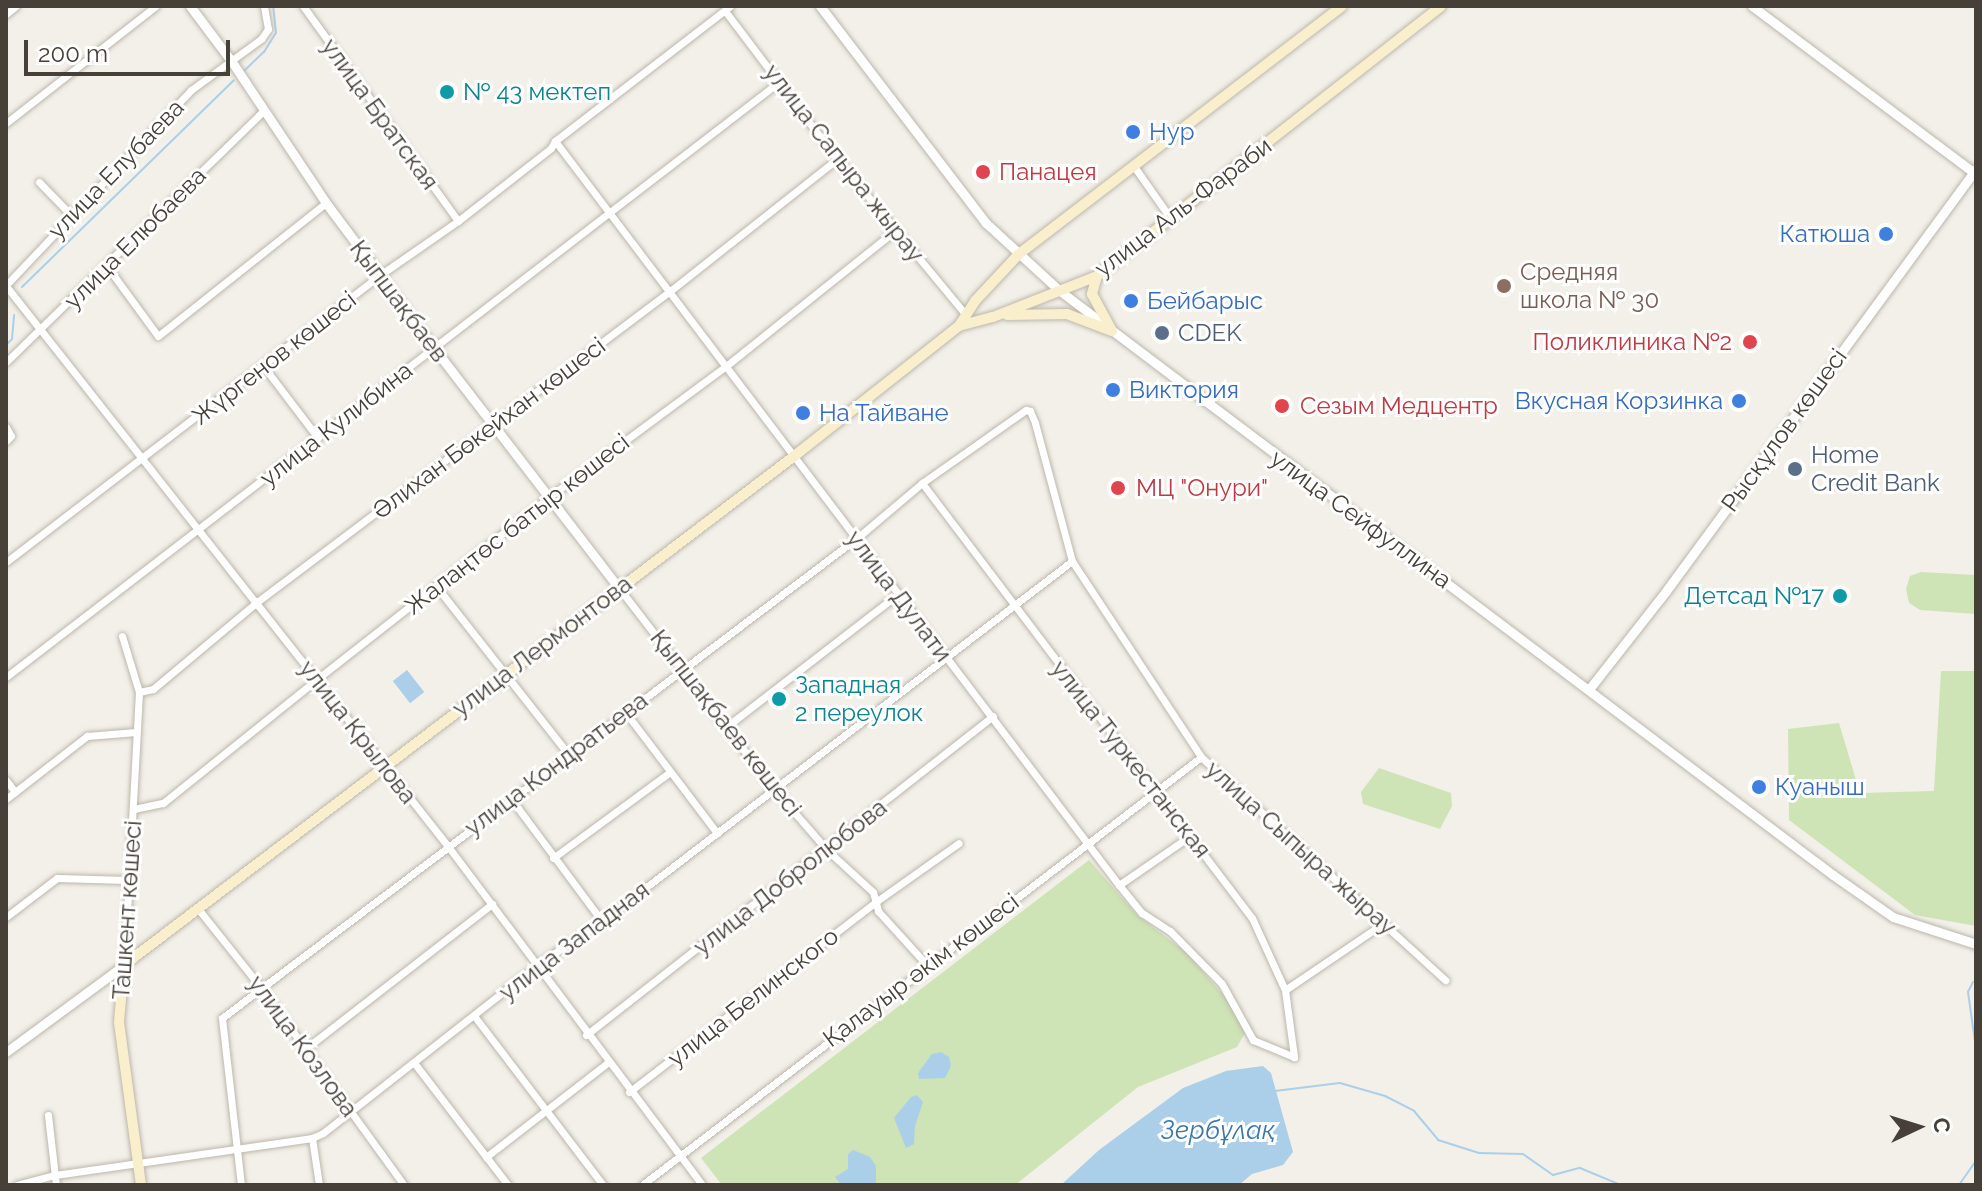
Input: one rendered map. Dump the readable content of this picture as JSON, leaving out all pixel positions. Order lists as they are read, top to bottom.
{
  "streets": {
    "main road": ["улица Аль-Фараби", "улица Лермонтова", "Ташкент көшесі"],
    "street": [
      "улица Братская",
      "улица Сапыра жырау",
      "улица Елубаева",
      "улица Елюбаева",
      "Қыпшақбаев",
      "Жүргенов көшесі",
      "улица Кулибина",
      "Әлихан Бөкейхан көшесі",
      "Рысқұлов көшесі",
      "улица Сейфуллина",
      "Жалаңтөс батыр көшесі",
      "улица Дулати",
      "Қыпшақбаев көшесі",
      "улица Крылова",
      "улица Туркестанская",
      "улица Кондратьева",
      "улица Сыпыра жырау",
      "улица Добролюбова",
      "улица Западная",
      "Қалауыр әкім көшесі",
      "улица Белинского",
      "улица Козлова"
    ]
  },
  "crossings": [
    ["улица Братская", "Жүргенов көшесі"],
    ["улица Сапыра жырау", "Жүргенов көшесі"],
    ["улица Сапыра жырау", "улица Кулибина"],
    ["улица Сапыра жырау", "Әлихан Бөкейхан көшесі"],
    ["улица Сапыра жырау", "Жалаңтөс батыр көшесі"],
    ["улица Елубаева", "Қыпшақбаев"],
    ["улица Елубаева", "улица Крылова"],
    ["улица Аль-Фараби", "улица Сейфуллина"],
    ["улица Аль-Фараби", "улица Лермонтова"],
    ["улица Елюбаева", "Қыпшақбаев"],
    ["улица Елюбаева", "улица Крылова"],
    ["Қыпшақбаев", "Жүргенов көшесі"],
    ["Қыпшақбаев", "улица Кулибина"],
    ["Қыпшақбаев", "Әлихан Бөкейхан көшесі"],
    ["Қыпшақбаев", "Жалаңтөс батыр көшесі"],
    ["Қыпшақбаев", "улица Лермонтова"],
    ["Қыпшақбаев", "Қыпшақбаев көшесі"],
    ["Жүргенов көшесі", "улица Дулати"],
    ["Жүргенов көшесі", "улица Крылова"],
    ["улица Кулибина", "улица Дулати"],
    ["улица Кулибина", "улица Крылова"],
    ["Әлихан Бөкейхан көшесі", "улица Дулати"],
    ["Әлихан Бөкейхан көшесі", "улица Крылова"],
    ["Әлихан Бөкейхан көшесі", "Ташкент көшесі"],
    ["Рысқұлов көшесі", "улица Сейфуллина"],
    ["Жалаңтөс батыр көшесі", "улица Дулати"],
    ["Жалаңтөс батыр көшесі", "улица Крылова"],
    ["Жалаңтөс батыр көшесі", "Ташкент көшесі"],
    ["улица Дулати", "улица Лермонтова"],
    ["улица Дулати", "улица Туркестанская"],
    ["улица Дулати", "улица Кондратьева"],
    ["улица Дулати", "улица Добролюбова"],
    ["улица Дулати", "улица Западная"],
    ["улица Дулати", "Қалауыр әкім көшесі"],
    ["улица Лермонтова", "Қыпшақбаев көшесі"],
    ["улица Лермонтова", "улица Крылова"],
    ["улица Лермонтова", "Ташкент көшесі"],
    ["улица Лермонтова", "улица Козлова"],
    ["Қыпшақбаев көшесі", "улица Кондратьева"],
    ["Қыпшақбаев көшесі", "улица Добролюбова"],
    ["Қыпшақбаев көшесі", "улица Западная"],
    ["Қыпшақбаев көшесі", "Қалауыр әкім көшесі"],
    ["Қыпшақбаев көшесі", "улица Белинского"],
    ["улица Крылова", "улица Кондратьева"],
    ["улица Крылова", "улица Добролюбова"],
    ["улица Крылова", "улица Западная"],
    ["улица Крылова", "Қалауыр әкім көшесі"],
    ["улица Крылова", "улица Белинского"],
    ["улица Туркестанская", "улица Кондратьева"],
    ["улица Туркестанская", "улица Западная"],
    ["улица Туркестанская", "Қалауыр әкім көшесі"],
    ["улица Кондратьева", "улица Сыпыра жырау"],
    ["улица Кондратьева", "улица Западная"],
    ["улица Кондратьева", "улица Козлова"],
    ["улица Сыпыра жырау", "улица Западная"],
    ["улица Сыпыра жырау", "Қалауыр әкім көшесі"],
    ["Ташкент көшесі", "улица Западная"],
    ["улица Западная", "улица Козлова"]
  ],
  "water": ["Зербұлақ"],
  "places": [
    "№ 43 мектеп",
    "Нур",
    "Панацея",
    "Катюша",
    "Средняя школа № 30",
    "Бейбарыс",
    "CDEK",
    "Поликлиника №2",
    "Виктория",
    "Вкусная Корзинка",
    "Сезым Медцентр",
    "На Тайване",
    "Home Credit Bank",
    "МЦ \"Онури\"",
    "Детсад №17",
    "Западная 2 переулок",
    "Куаныш"
  ],
  "scale_bar": "200 m",
  "north": "right"
}
